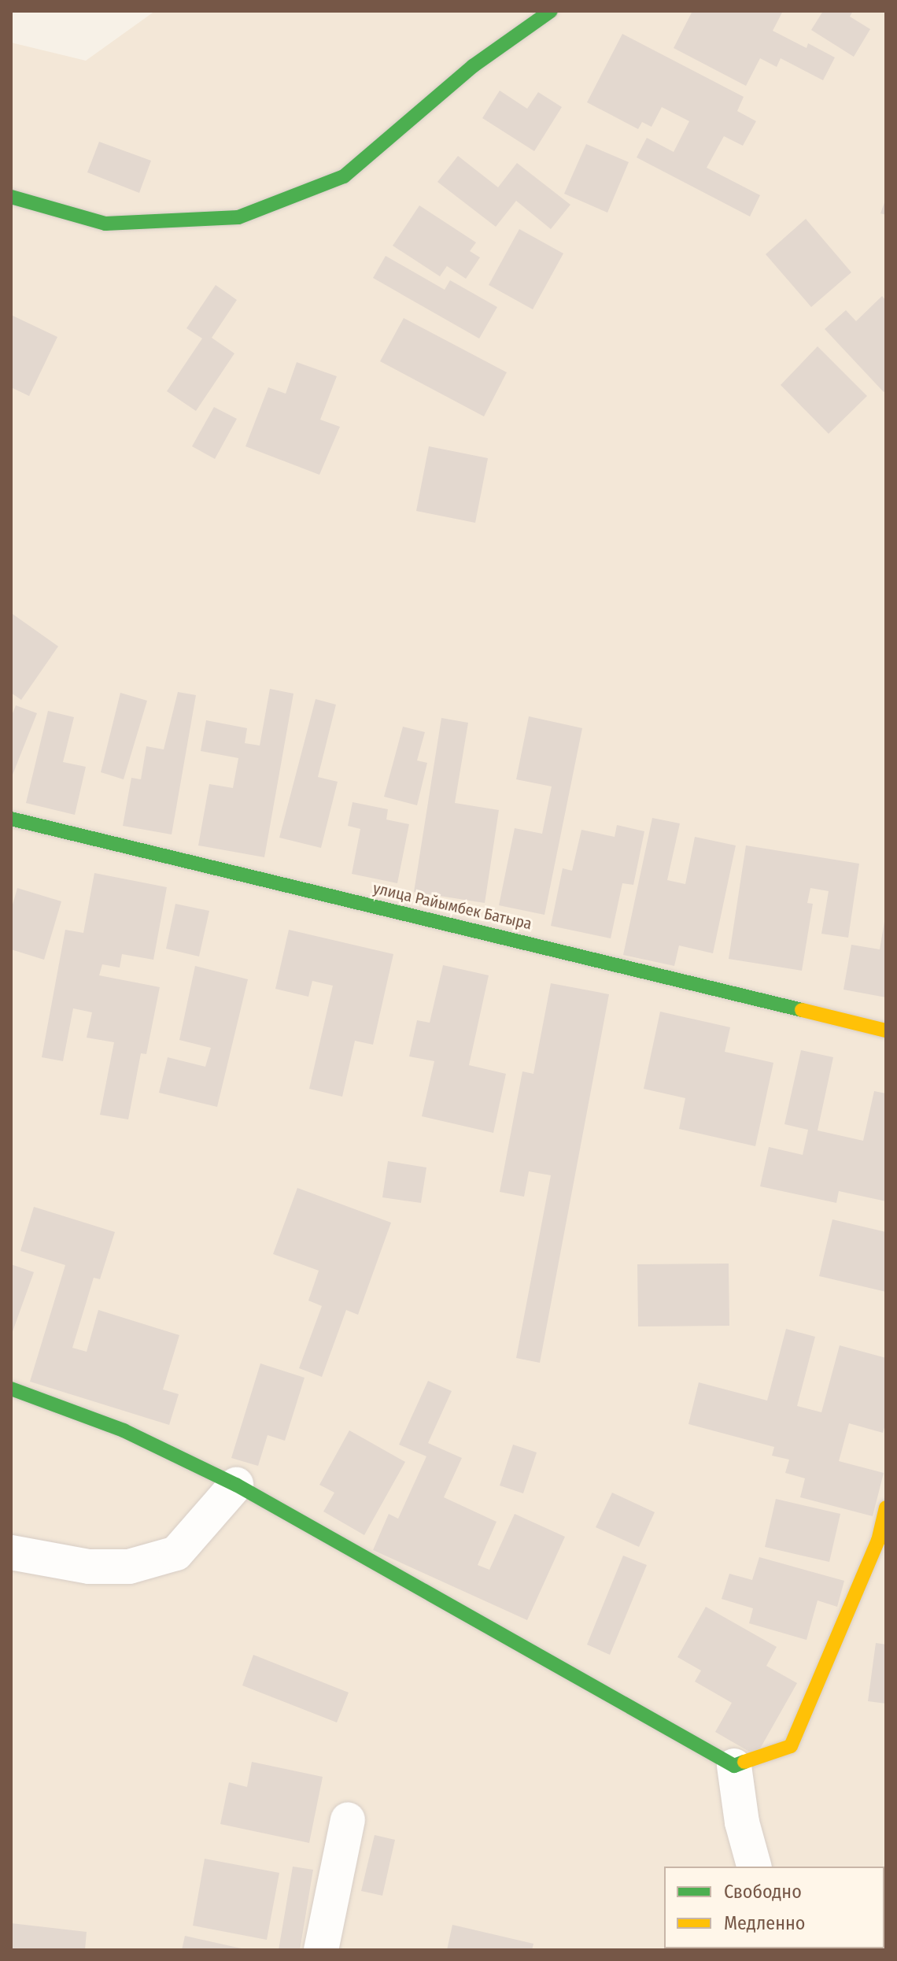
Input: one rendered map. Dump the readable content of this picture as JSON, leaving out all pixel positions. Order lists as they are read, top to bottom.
{
  "streets": {
    "street": ["улица Райымбек Батыра"]
  },
  "legend": ["Свободно", "Медленно"]
}
